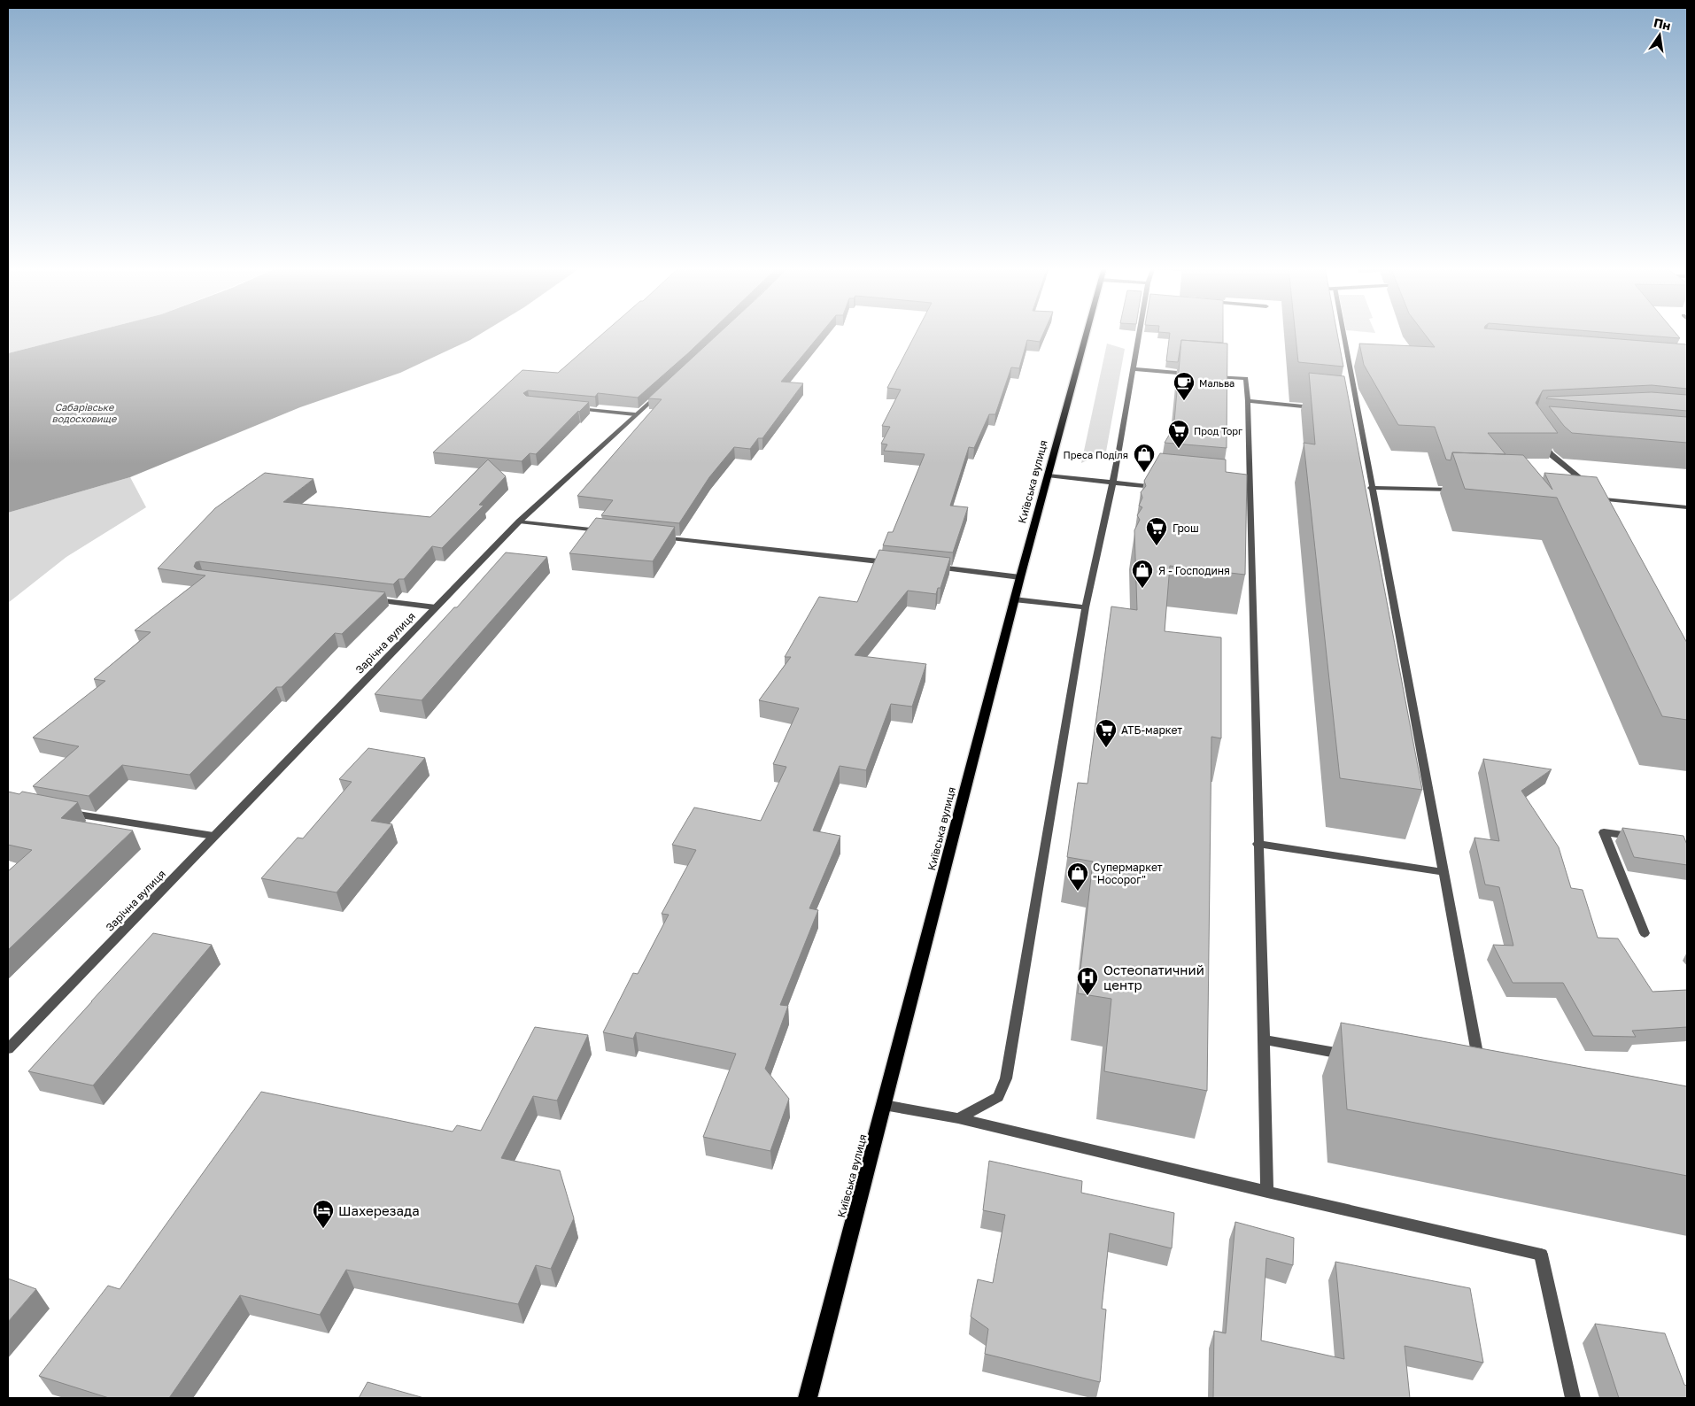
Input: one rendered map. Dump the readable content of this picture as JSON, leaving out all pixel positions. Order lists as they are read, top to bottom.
{
  "streets": {
    "main road": ["Київська вулиця"],
    "street": ["Зарічна вулиця"]
  },
  "water": ["Сабарівське водосховище"],
  "places": {
    "cafe": ["Мальва"],
    "supermarket": ["Прод Торг", "Грош", "АТБ-маркет"],
    "shop": ["Преса Поділя", "Я - Господиня", "Супермаркет \"Носорог\""],
    "hospital": ["Остеопатичний центр"],
    "hotel": ["Шахерезада"]
  },
  "north": "top"
}
